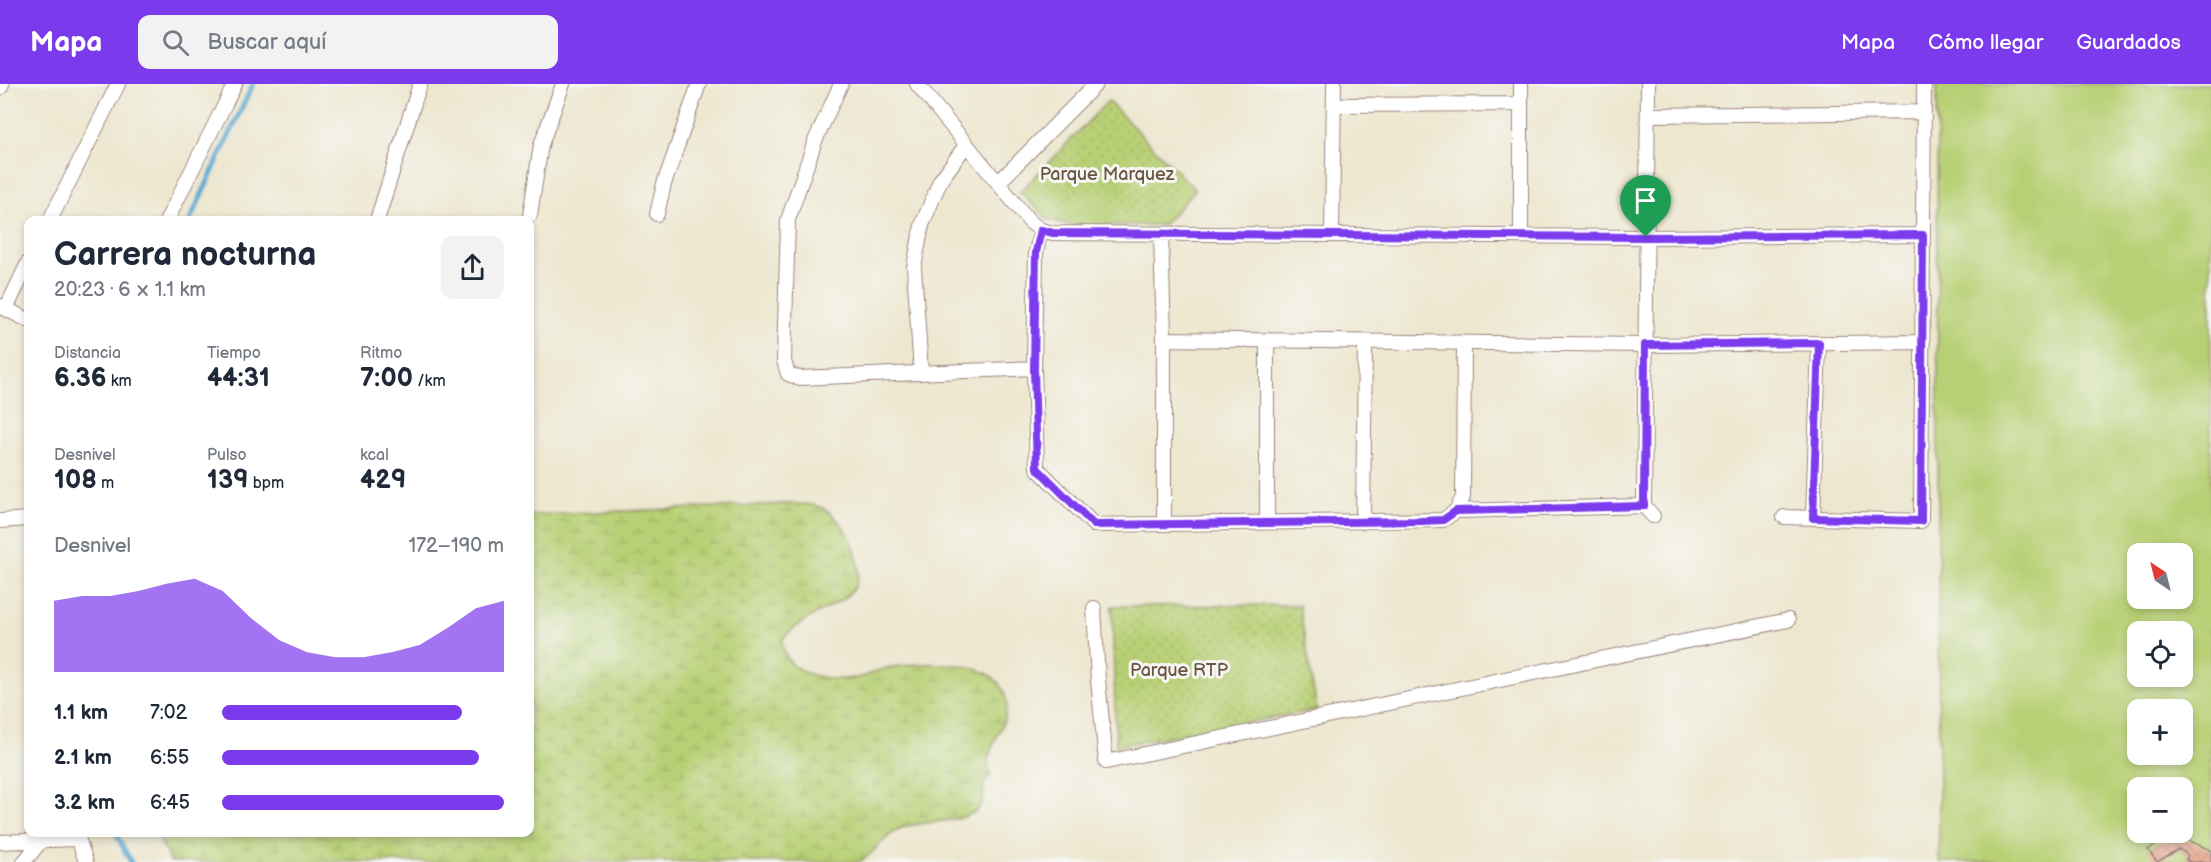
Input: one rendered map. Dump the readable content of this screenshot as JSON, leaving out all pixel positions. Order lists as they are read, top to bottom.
{
  "parks": ["Parque Marquez", "Parque RTP"],
  "north": "top left",
  "page": {
    "header": "Mapa",
    "search": "Buscar aquí",
    "nav": ["Mapa", "Cómo llegar", "Guardados"],
    "heading": ["Carrera nocturna", "20:23 · 6 × 1.1 km"],
    "stats": [
      ["Distancia", "6.36 km"],
      ["Tiempo", "44:31"],
      ["Ritmo", "7:00 /km"],
      ["Desnivel", "108 m"],
      ["Pulso", "139 bpm"],
      ["kcal", "429"]
    ],
    "chart": ["Desnivel", "172–190 m"],
    "map_buttons": ["+", "−"],
    "list": [
      {
        "name": "1.1 km",
        "note": "7:02"
      },
      {
        "name": "2.1 km",
        "note": "6:55"
      },
      {
        "name": "3.2 km",
        "note": "6:45"
      }
    ]
  }
}
